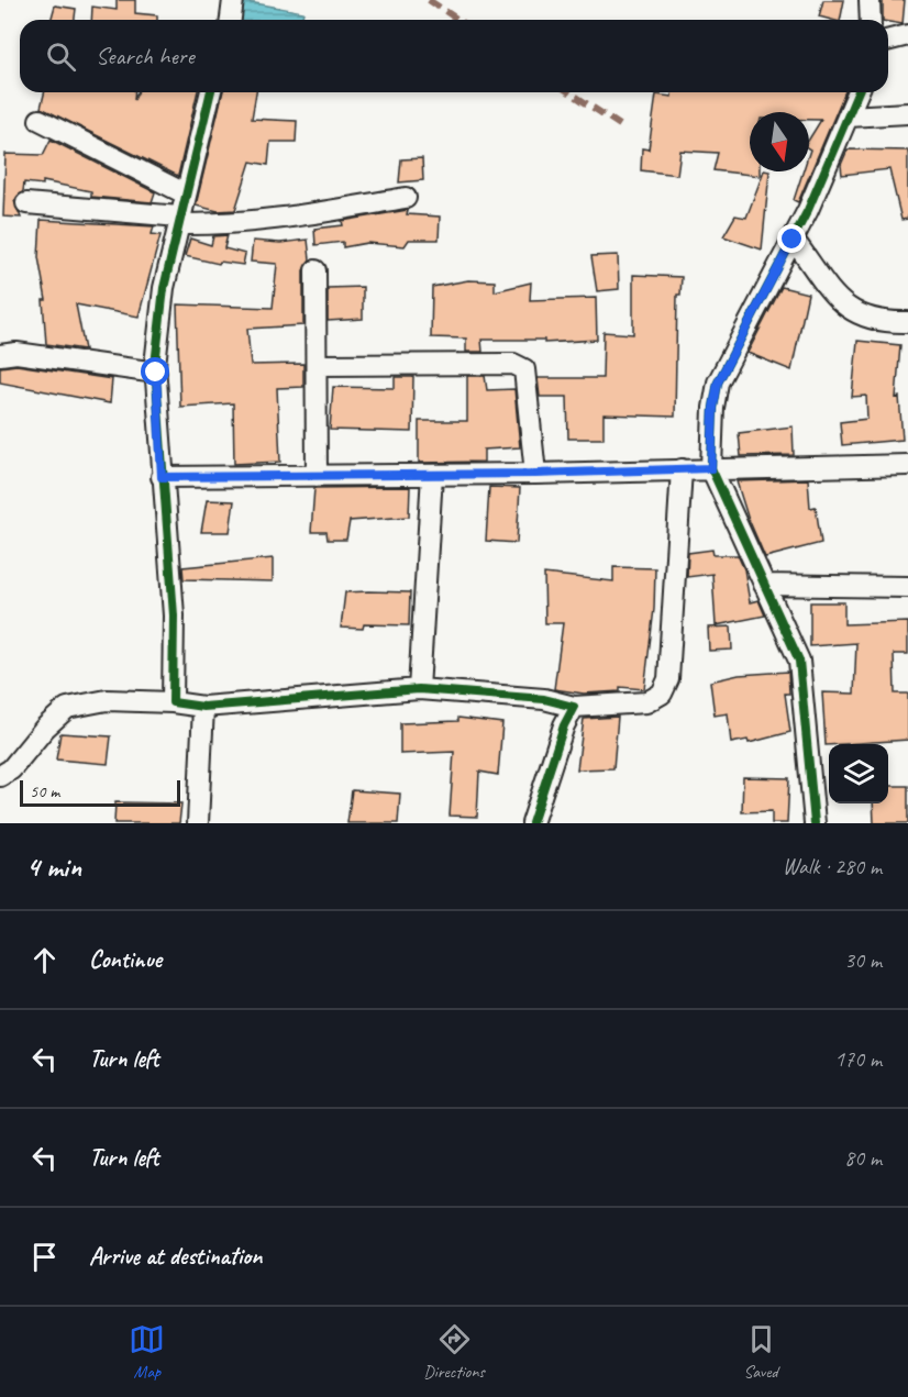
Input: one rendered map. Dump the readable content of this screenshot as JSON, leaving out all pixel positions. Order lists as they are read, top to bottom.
{
  "scale_bar": "50 m",
  "north": "bottom",
  "page": {
    "search": "Search here",
    "scale": "50 m",
    "heading": ["4 min", "Walk · 280 m"],
    "list": [
      ["Continue", "30 m"],
      ["Turn left", "170 m"],
      ["Turn left", "80 m"],
      "Arrive at destination"
    ],
    "nav": ["Map", "Directions", "Saved"]
  }
}
